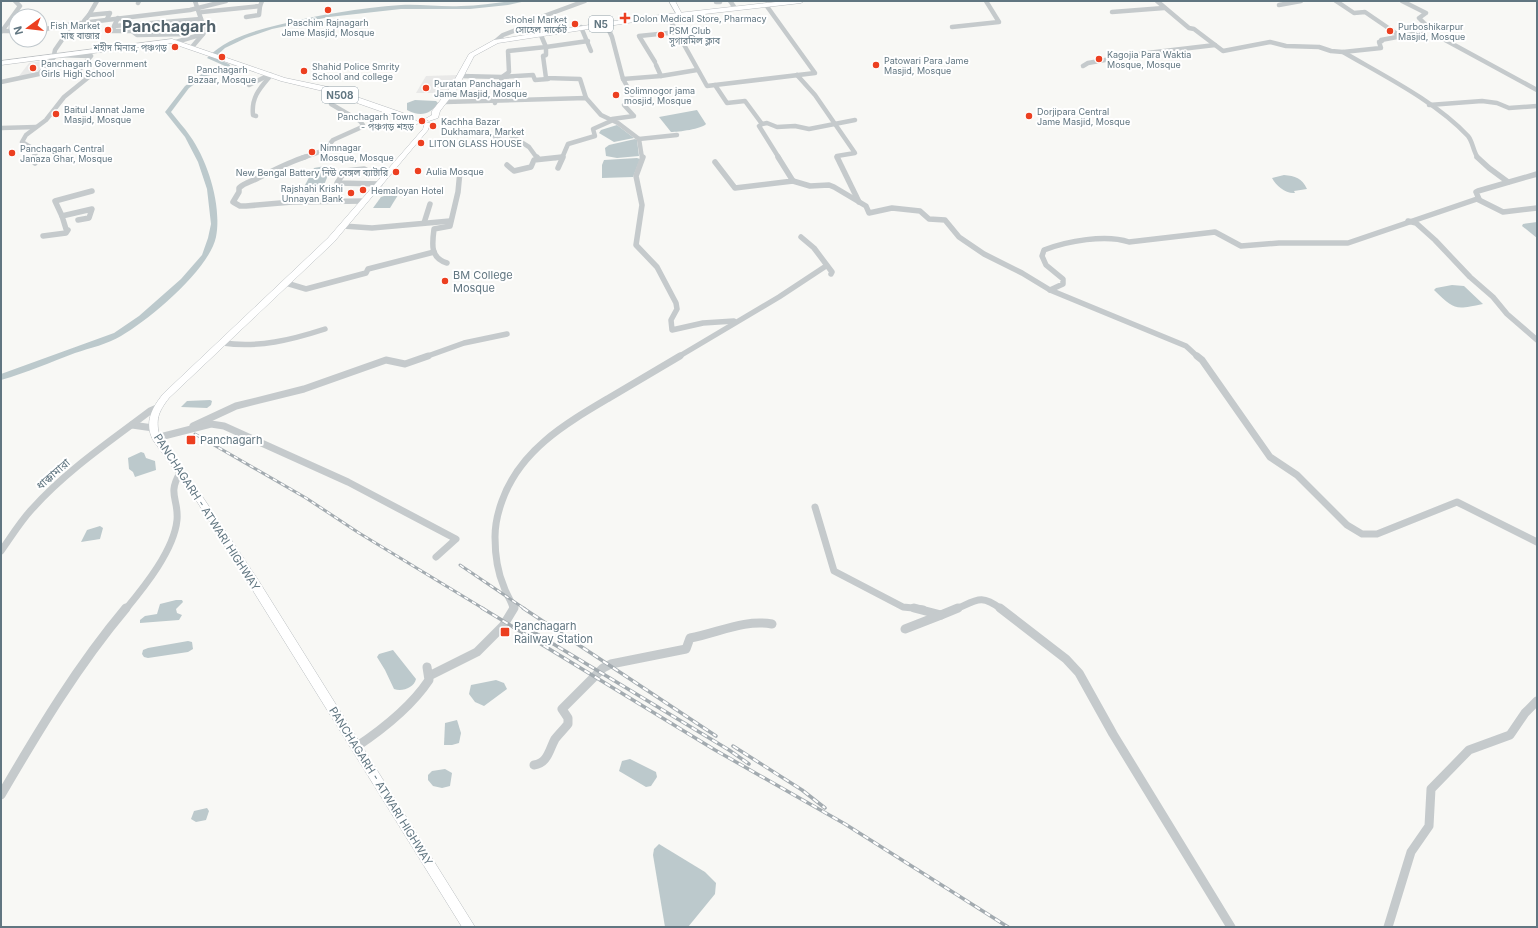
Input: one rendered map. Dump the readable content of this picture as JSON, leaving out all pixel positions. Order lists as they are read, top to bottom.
{
  "streets": {
    "highway": ["N5", "N508"],
    "main road": ["PANCHAGARH - ATWARI HIGHWAY"],
    "street": ["ধাক্কামারা"]
  },
  "crossings": [
    ["N5", "N508"],
    ["N5", "PANCHAGARH - ATWARI HIGHWAY"],
    ["N508", "PANCHAGARH - ATWARI HIGHWAY"],
    ["ধাক্কামারা", "PANCHAGARH - ATWARI HIGHWAY"]
  ],
  "districts": ["Panchagarh"],
  "places": {
    "other": [
      "Paschim Rajnagarh Jame Masjid, Mosque",
      "Shohel Market সোহেল মার্কেট",
      "Fish Market মাছ বাজার",
      "Purboshikarpur Masjid, Mosque",
      "PSM Club সুগারমিল ক্লাব",
      "শহীদ মিনার, পঞ্চগড়",
      "Panchagarh Bazaar, Mosque",
      "Kagojia Para Waktia Mosque, Mosque",
      "Patowari Para Jame Masjid, Mosque",
      "Panchagarh Government Girls High School",
      "Shahid Police Smrity School and college",
      "Puratan Panchagarh Jame Masjid, Mosque",
      "Solimnogor jama mosjid, Mosque",
      "Baitul Jannat Jame Masjid, Mosque",
      "Dorjipara Central Jame Masjid, Mosque",
      "Panchagarh Town - পঞ্চগড় শহড়",
      "Kachha Bazar Dukhamara, Market",
      "LITON GLASS HOUSE",
      "Nimnagar Mosque, Mosque",
      "Panchagarh Central Janaza Ghar, Mosque",
      "Aulia Mosque",
      "New Bengal Battery নিউ বেঙ্গল ব্যাটারি",
      "Hemaloyan Hotel",
      "Rajshahi Krishi Unnayan Bank",
      "BM College Mosque"
    ],
    "health": ["Dolon Medical Store, Pharmacy"],
    "transit": ["Panchagarh", "Panchagarh Railway Station"]
  },
  "north": "left"
}
